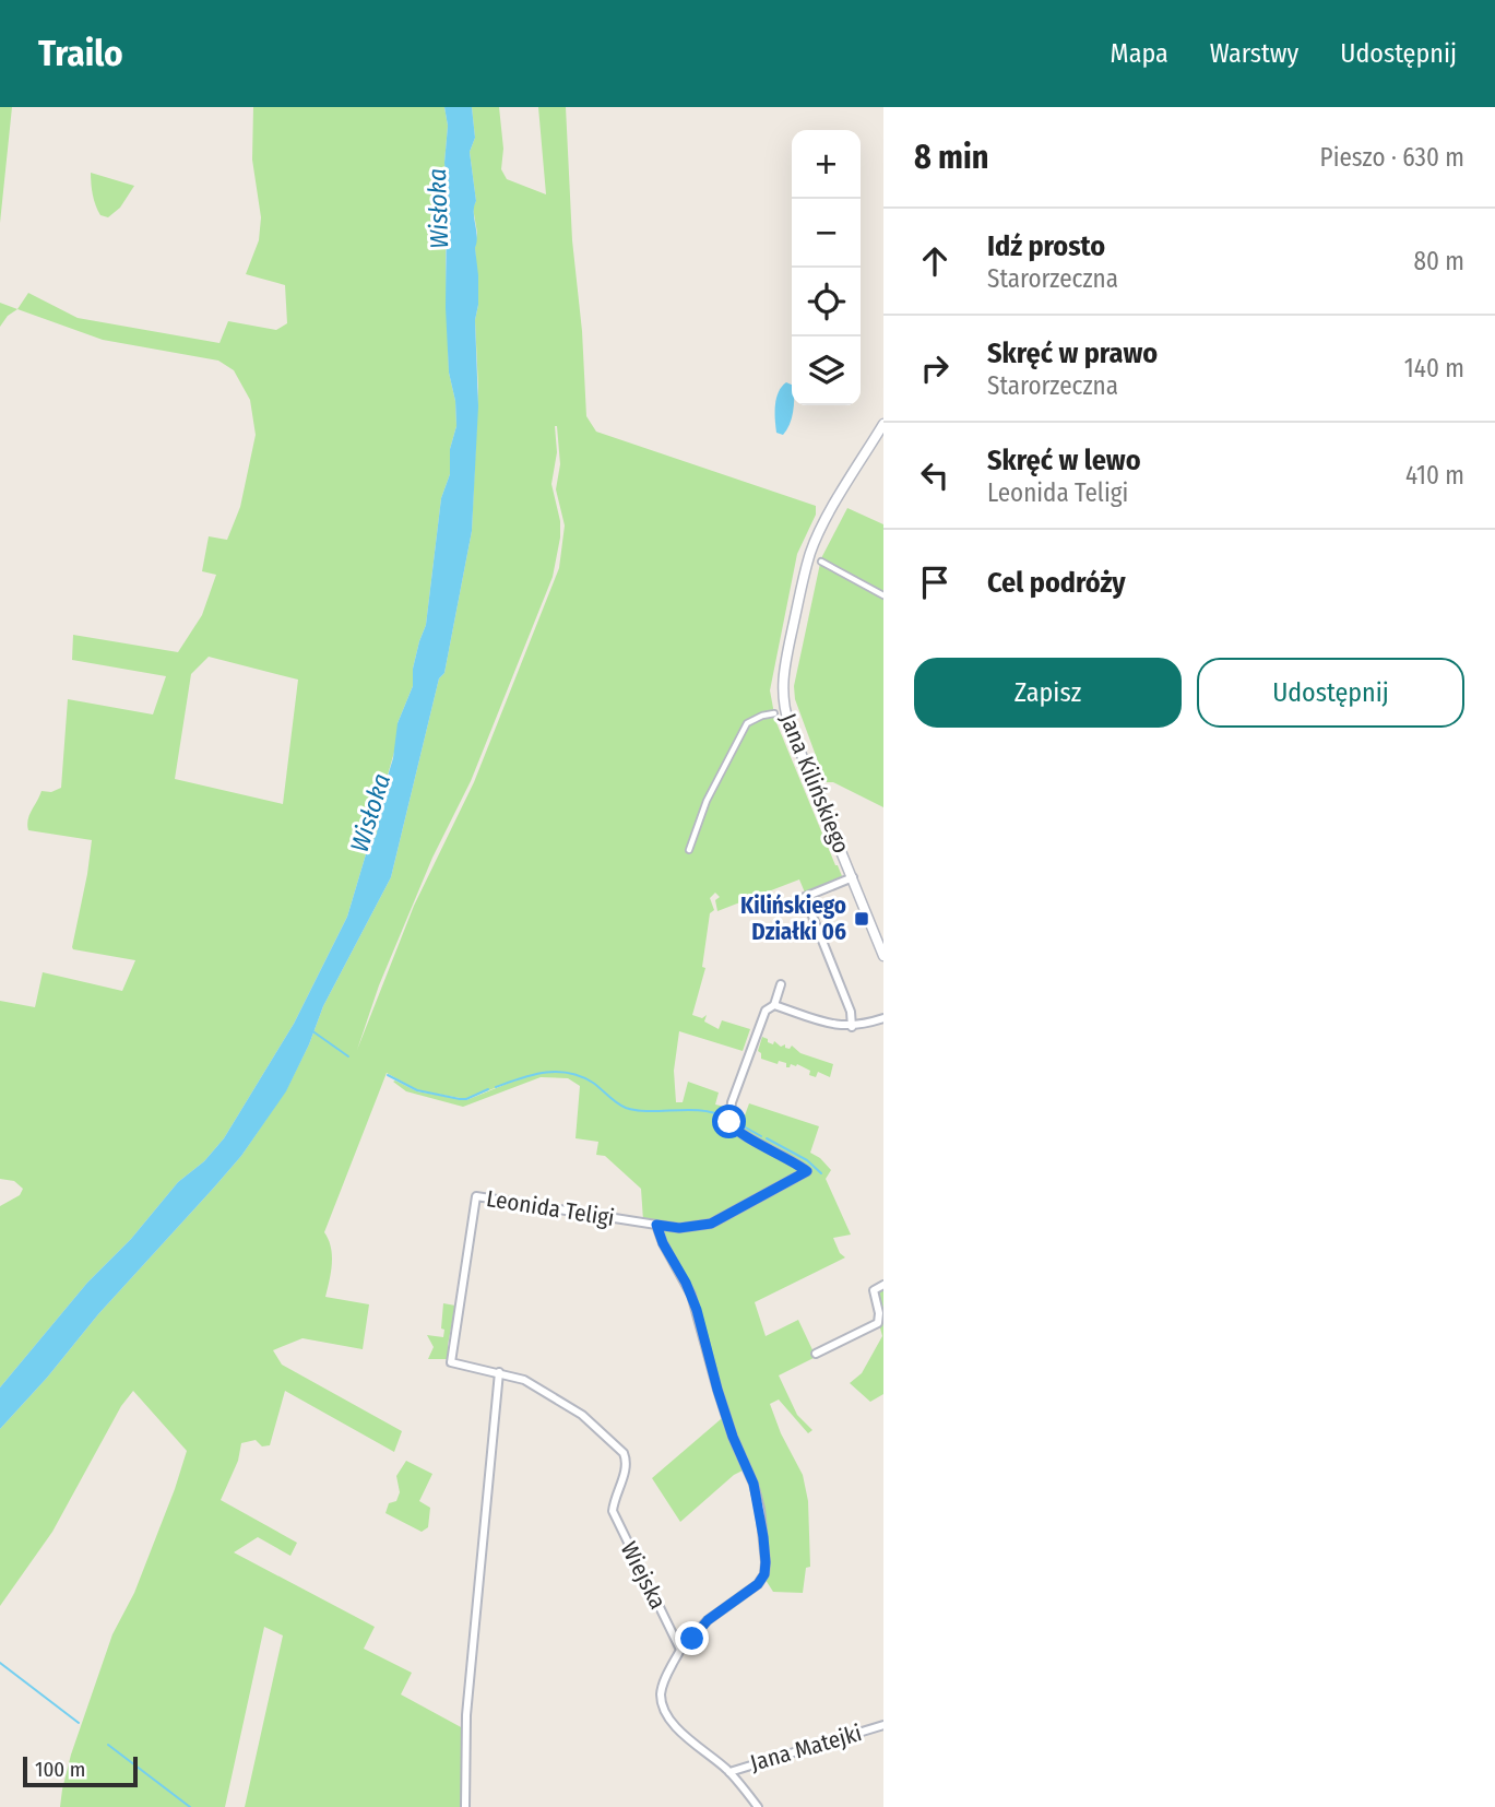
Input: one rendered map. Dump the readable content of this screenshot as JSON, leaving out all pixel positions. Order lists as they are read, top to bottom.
{
  "streets": {
    "street": [
      "Jana Kilińskiego",
      "Leonida Teligi",
      "Wiejska",
      "Jana Matejki"
    ]
  },
  "crossings": [
    ["Leonida Teligi", "Wiejska"]
  ],
  "water": ["Wisłoka"],
  "places": {
    "transit": ["Kilińskiego Działki 06"]
  },
  "scale_bar": "100 m",
  "page": {
    "header": "Trailo",
    "nav": ["Mapa", "Warstwy", "Udostępnij"],
    "heading": ["8 min", "Pieszo · 630 m"],
    "map_buttons": ["+", "−"],
    "list": [
      ["Idź prosto", "Starorzeczna", "80 m"],
      ["Skręć w prawo", "Starorzeczna", "140 m"],
      ["Skręć w lewo", "Leonida Teligi", "410 m"],
      "Cel podróży"
    ],
    "buttons": ["Zapisz", "Udostępnij"],
    "scale": "100 m"
  }
}
